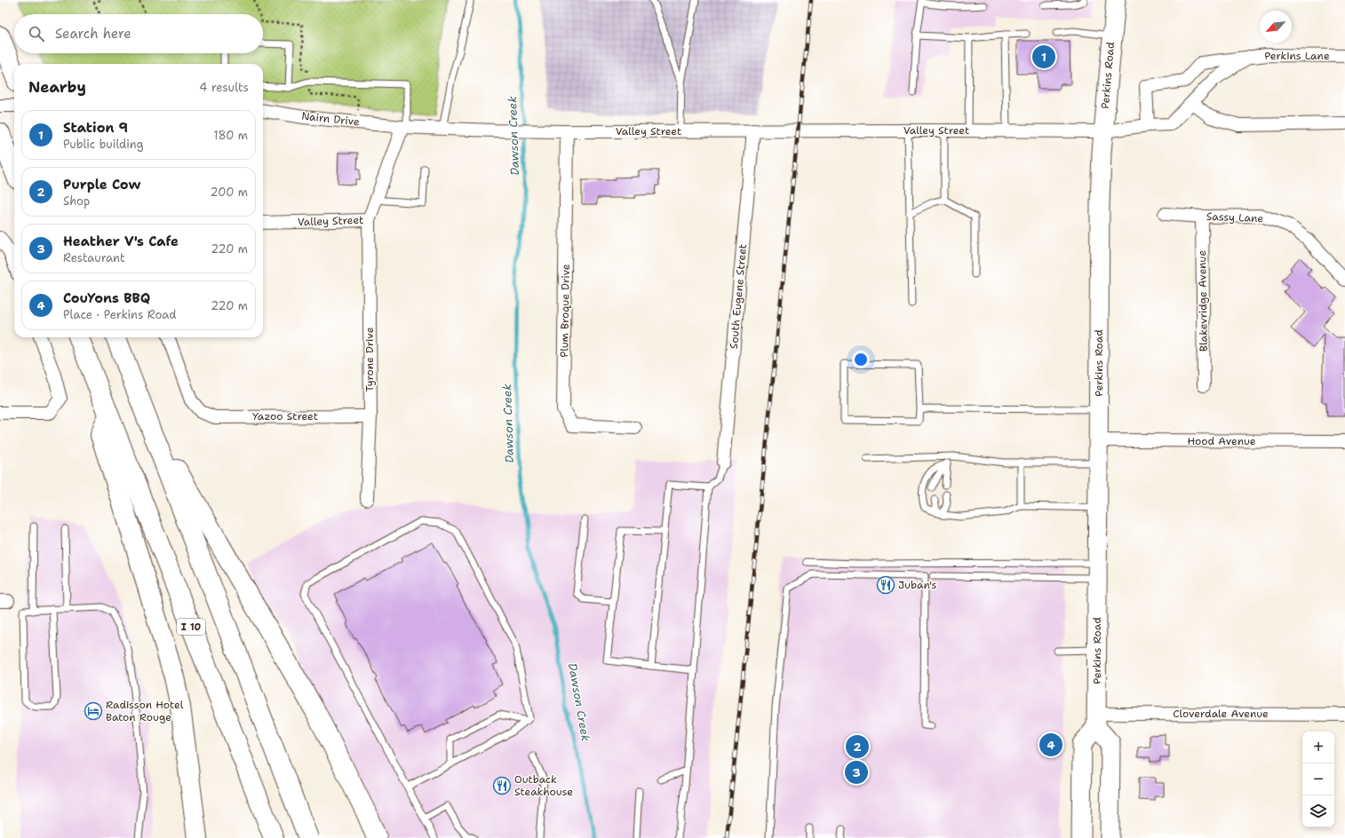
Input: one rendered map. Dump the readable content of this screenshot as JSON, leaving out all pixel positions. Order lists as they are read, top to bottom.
{
  "streets": {
    "highway": ["I 10"],
    "main road": ["Perkins Road"],
    "street": [
      "Perkins Lane",
      "Nairn Drive",
      "Valley Street",
      "Sassy Lane",
      "South Eugene Street",
      "Blakevridge Avenue",
      "Plum Broque Drive",
      "Tyrone Drive",
      "Yazoo Street",
      "Hood Avenue",
      "Cloverdale Avenue"
    ]
  },
  "crossings": [
    ["Perkins Lane", "Valley Street"],
    ["Perkins Road", "Valley Street"],
    ["Perkins Road", "Hood Avenue"],
    ["Perkins Road", "Cloverdale Avenue"],
    ["Nairn Drive", "Valley Street"],
    ["Valley Street", "South Eugene Street"],
    ["Valley Street", "Plum Broque Drive"],
    ["Valley Street", "Tyrone Drive"],
    ["Sassy Lane", "Blakevridge Avenue"],
    ["Tyrone Drive", "Yazoo Street"]
  ],
  "water": ["Dawson Creek"],
  "places": {
    "restaurant": ["Juban's", "Outback Steakhouse"],
    "hotel": ["Radisson Hotel Baton Rouge"]
  },
  "north": "bottom left",
  "page": {
    "search": "Search here",
    "pins": [
      "1",
      "4",
      "2",
      "3"
    ],
    "heading": ["Nearby", "4 results"],
    "list": [
      {
        "mark": "1",
        "name": "Station 9",
        "note": "Public building",
        "value": "180 m"
      },
      {
        "mark": "2",
        "name": "Purple Cow",
        "note": "Shop",
        "value": "200 m"
      },
      {
        "mark": "3",
        "name": "Heather V's Cafe",
        "note": "Restaurant",
        "value": "220 m"
      },
      {
        "mark": "4",
        "name": "CouYons BBQ",
        "note": "Place · Perkins Road",
        "value": "220 m"
      }
    ],
    "map_buttons": ["+", "−"]
  }
}
